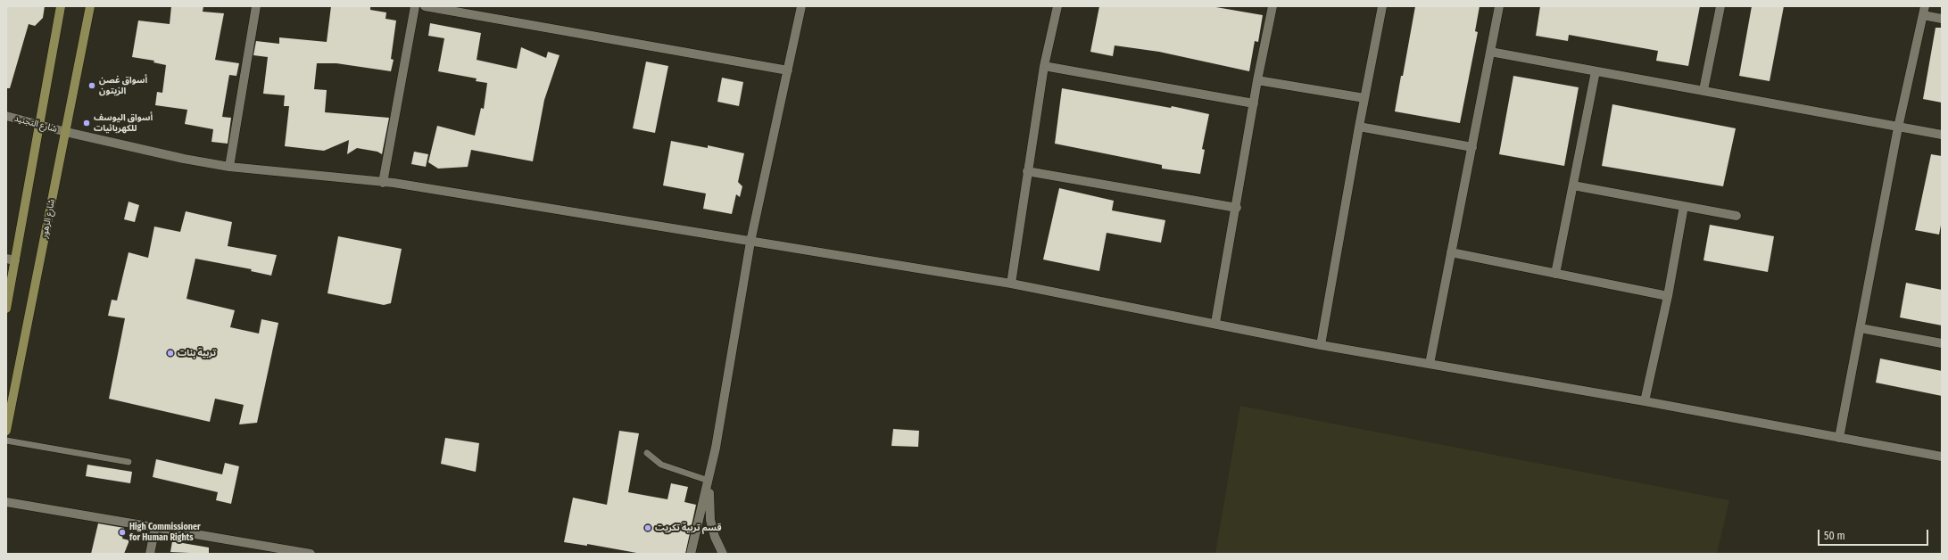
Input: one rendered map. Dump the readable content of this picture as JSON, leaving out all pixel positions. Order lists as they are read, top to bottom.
{
  "streets": {
    "main road": ["شارع الزهور"],
    "street": ["شارع التجنيد"]
  },
  "crossings": [
    ["شارع التجنيد", "شارع الزهور"]
  ],
  "places": [
    "أسواق غصن الزيتون",
    "أسواق اليوسف للكهربائيات",
    "تربية بنات",
    "قسم تربية تكريت",
    "High Commissioner for Human Rights"
  ],
  "scale_bar": "50 m"
}
